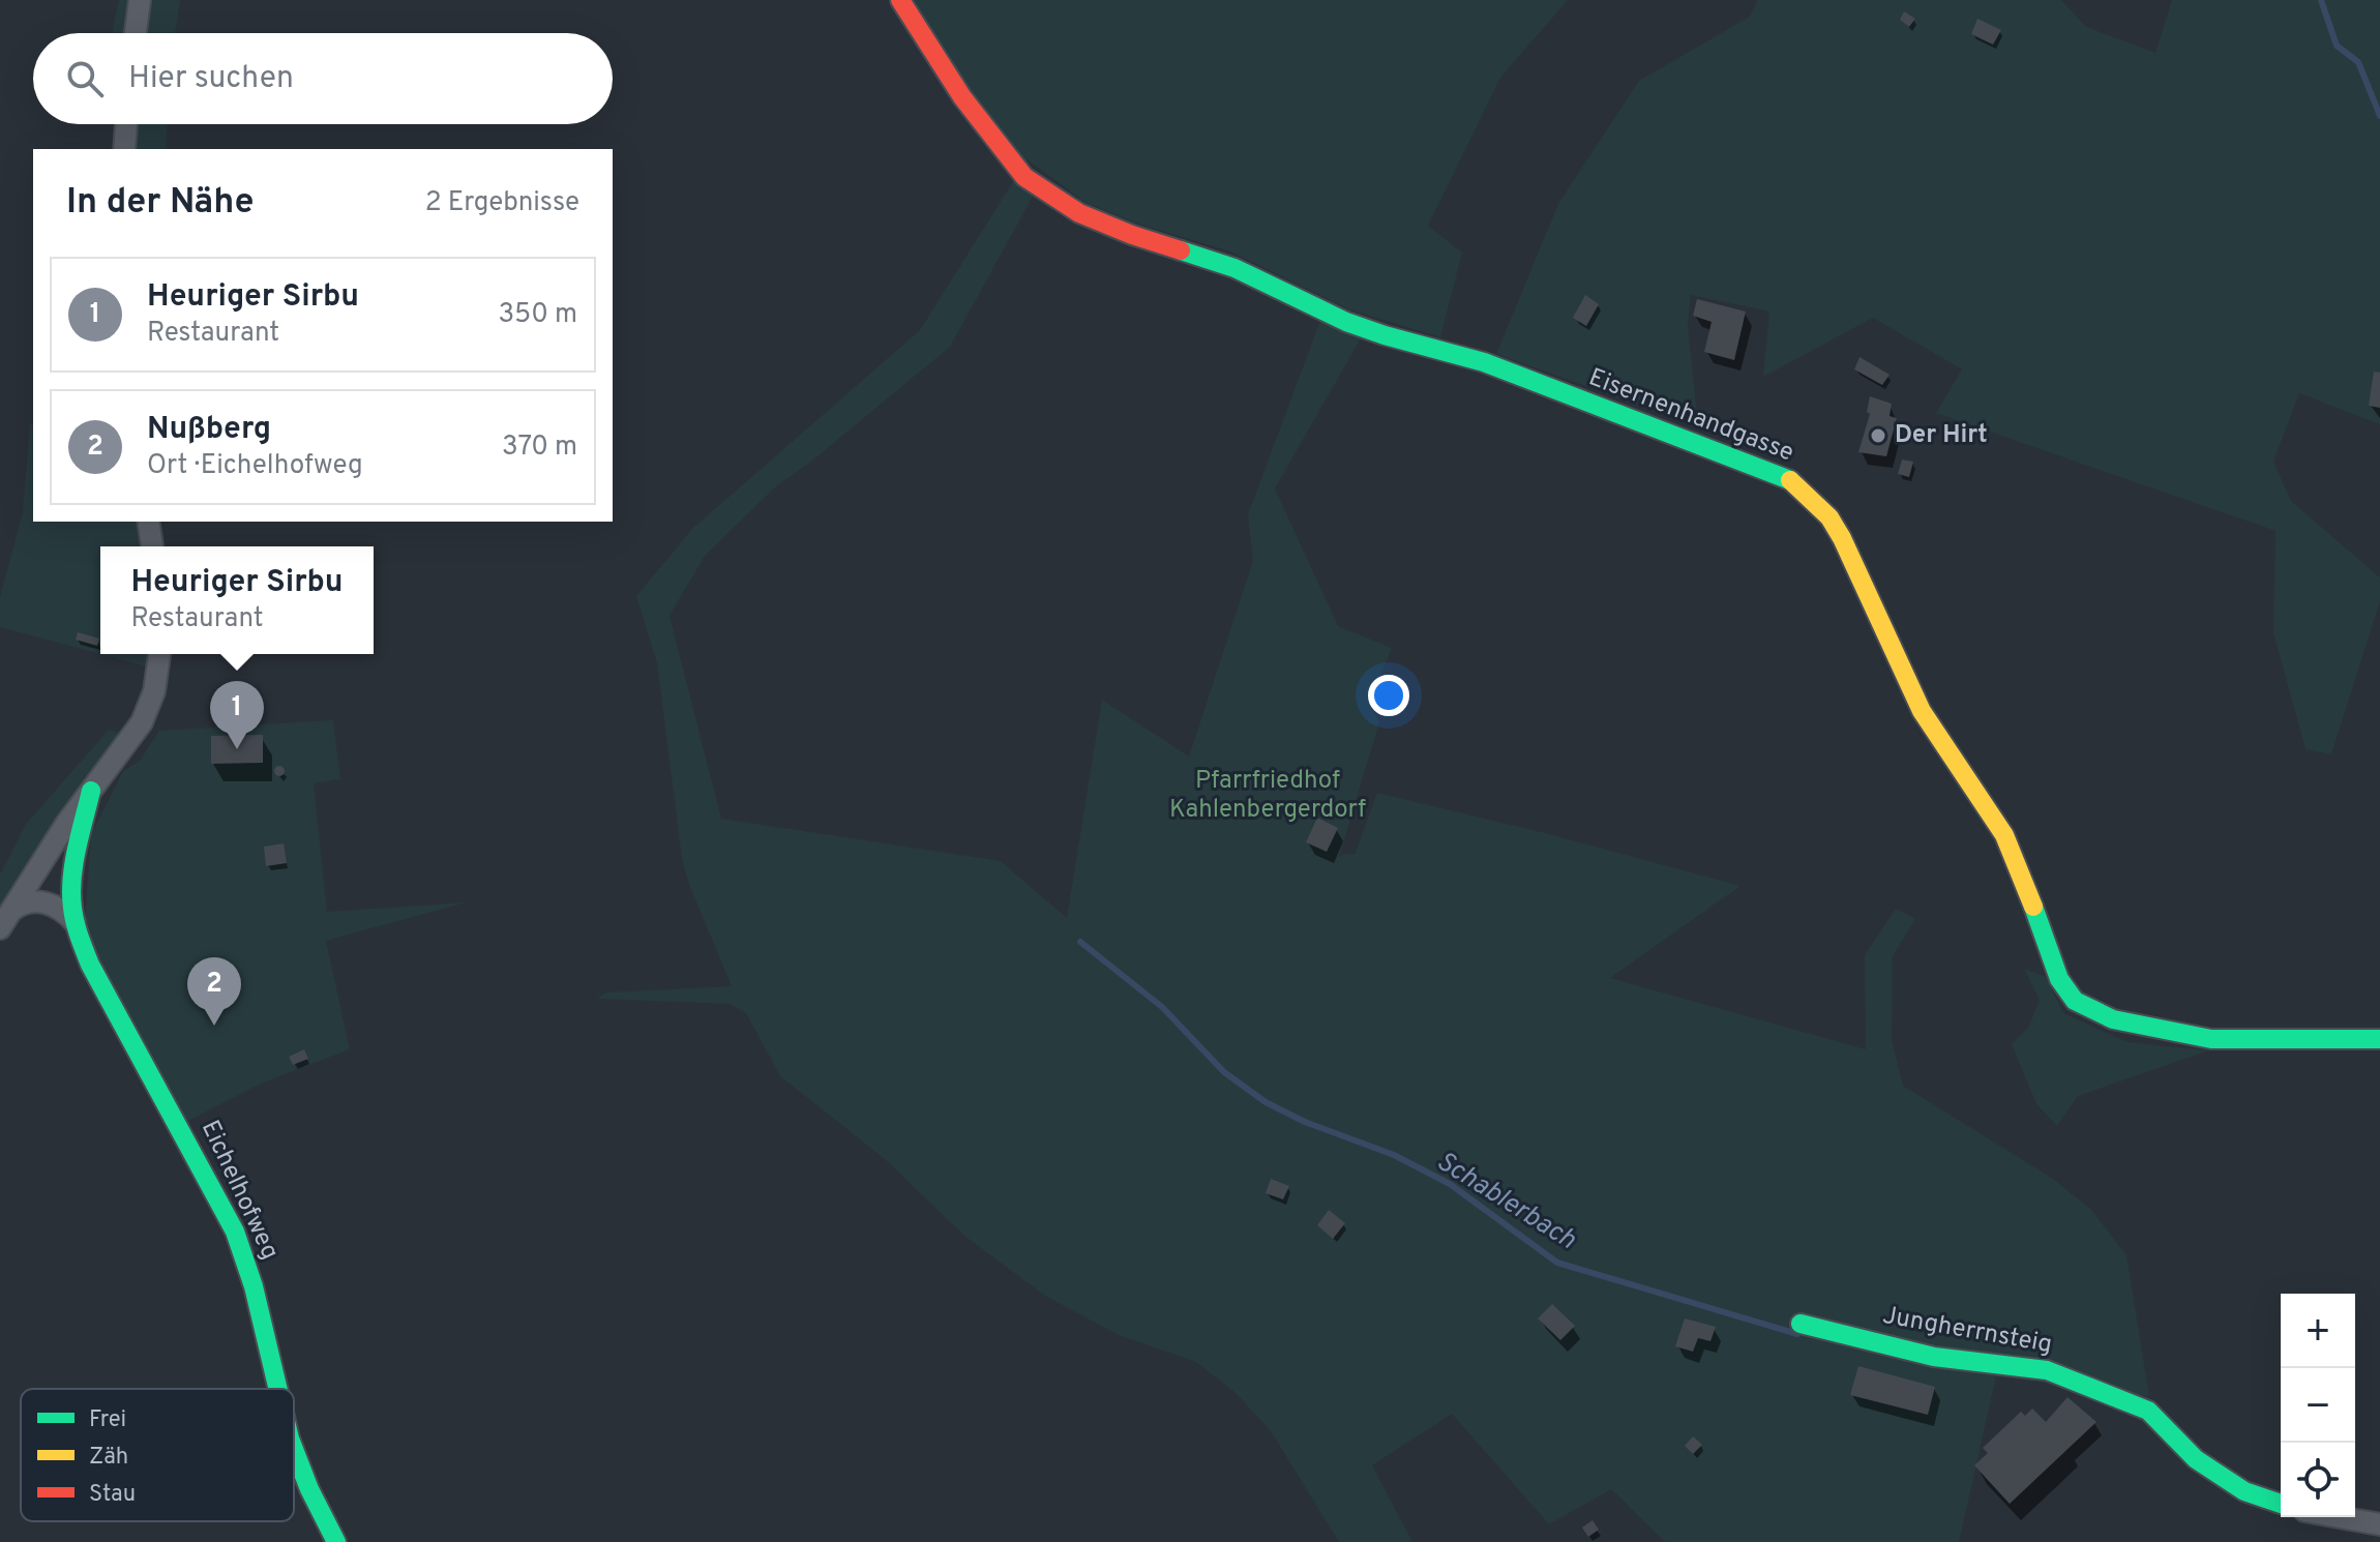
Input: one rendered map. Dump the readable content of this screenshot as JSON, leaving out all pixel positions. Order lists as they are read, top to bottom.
{
  "streets": {
    "street": ["Eisernenhandgasse", "Eichelhofweg", "Jungherrnsteig"]
  },
  "water": ["Schablerbach"],
  "parks": ["Pfarrfriedhof Kahlenbergerdorf"],
  "places": ["Der Hirt"],
  "legend": ["Frei", "Zäh", "Stau"],
  "page": {
    "search": "Hier suchen",
    "heading": ["In der Nähe", "2 Ergebnisse"],
    "list": [
      {
        "mark": "1",
        "name": "Heuriger Sirbu",
        "note": "Restaurant",
        "value": "350 m"
      },
      {
        "mark": "2",
        "name": "Nußberg",
        "note": "Ort · Eichelhofweg",
        "value": "370 m"
      }
    ],
    "popup": ["Heuriger Sirbu", "Restaurant"],
    "pins": ["1", "2"],
    "map_buttons": ["+", "−"]
  }
}
